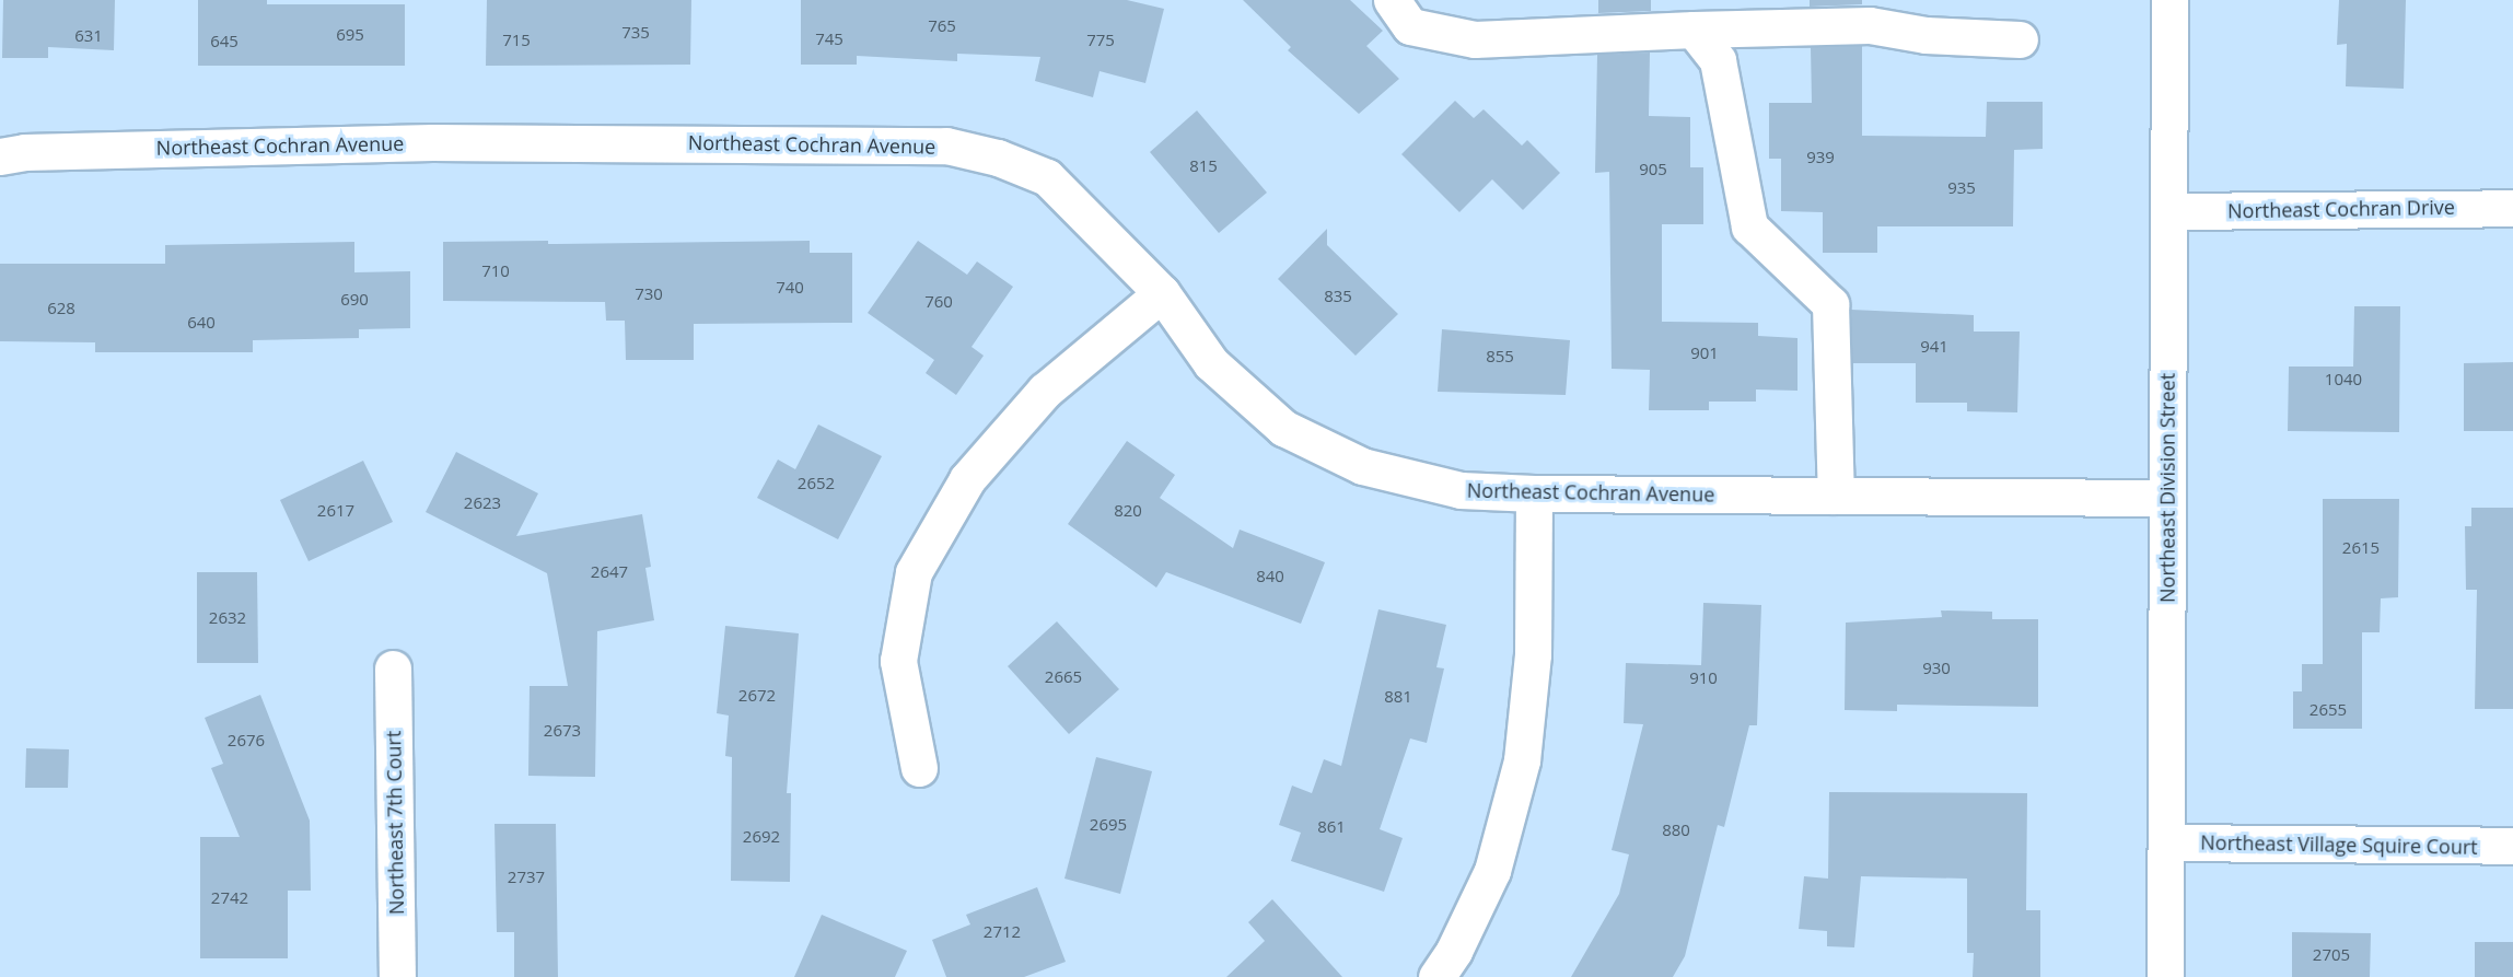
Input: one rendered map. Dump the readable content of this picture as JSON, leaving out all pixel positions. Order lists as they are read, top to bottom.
{
  "streets": {
    "street": [
      "Northeast Cochran Avenue",
      "Northeast Cochran Drive",
      "Northeast Division Street",
      "Northeast 7th Court",
      "Northeast Village Squire Court"
    ]
  },
  "crossings": [
    ["Northeast Cochran Avenue", "Northeast Division Street"],
    ["Northeast Cochran Drive", "Northeast Division Street"],
    ["Northeast Division Street", "Northeast Village Squire Court"]
  ],
  "house_numbers": [
    "765",
    "735",
    "695",
    "631",
    "745",
    "715",
    "775",
    "645",
    "939",
    "815",
    "905",
    "935",
    "710",
    "740",
    "730",
    "835",
    "690",
    "760",
    "628",
    "640",
    "941",
    "901",
    "855",
    "1040",
    "2652",
    "2623",
    "2617",
    "820",
    "2615",
    "2647",
    "840",
    "2632",
    "930",
    "2665",
    "910",
    "2672",
    "881",
    "2655",
    "2673",
    "2676",
    "2695",
    "861",
    "880",
    "2692",
    "2737",
    "2742",
    "2712",
    "2705"
  ]
}
